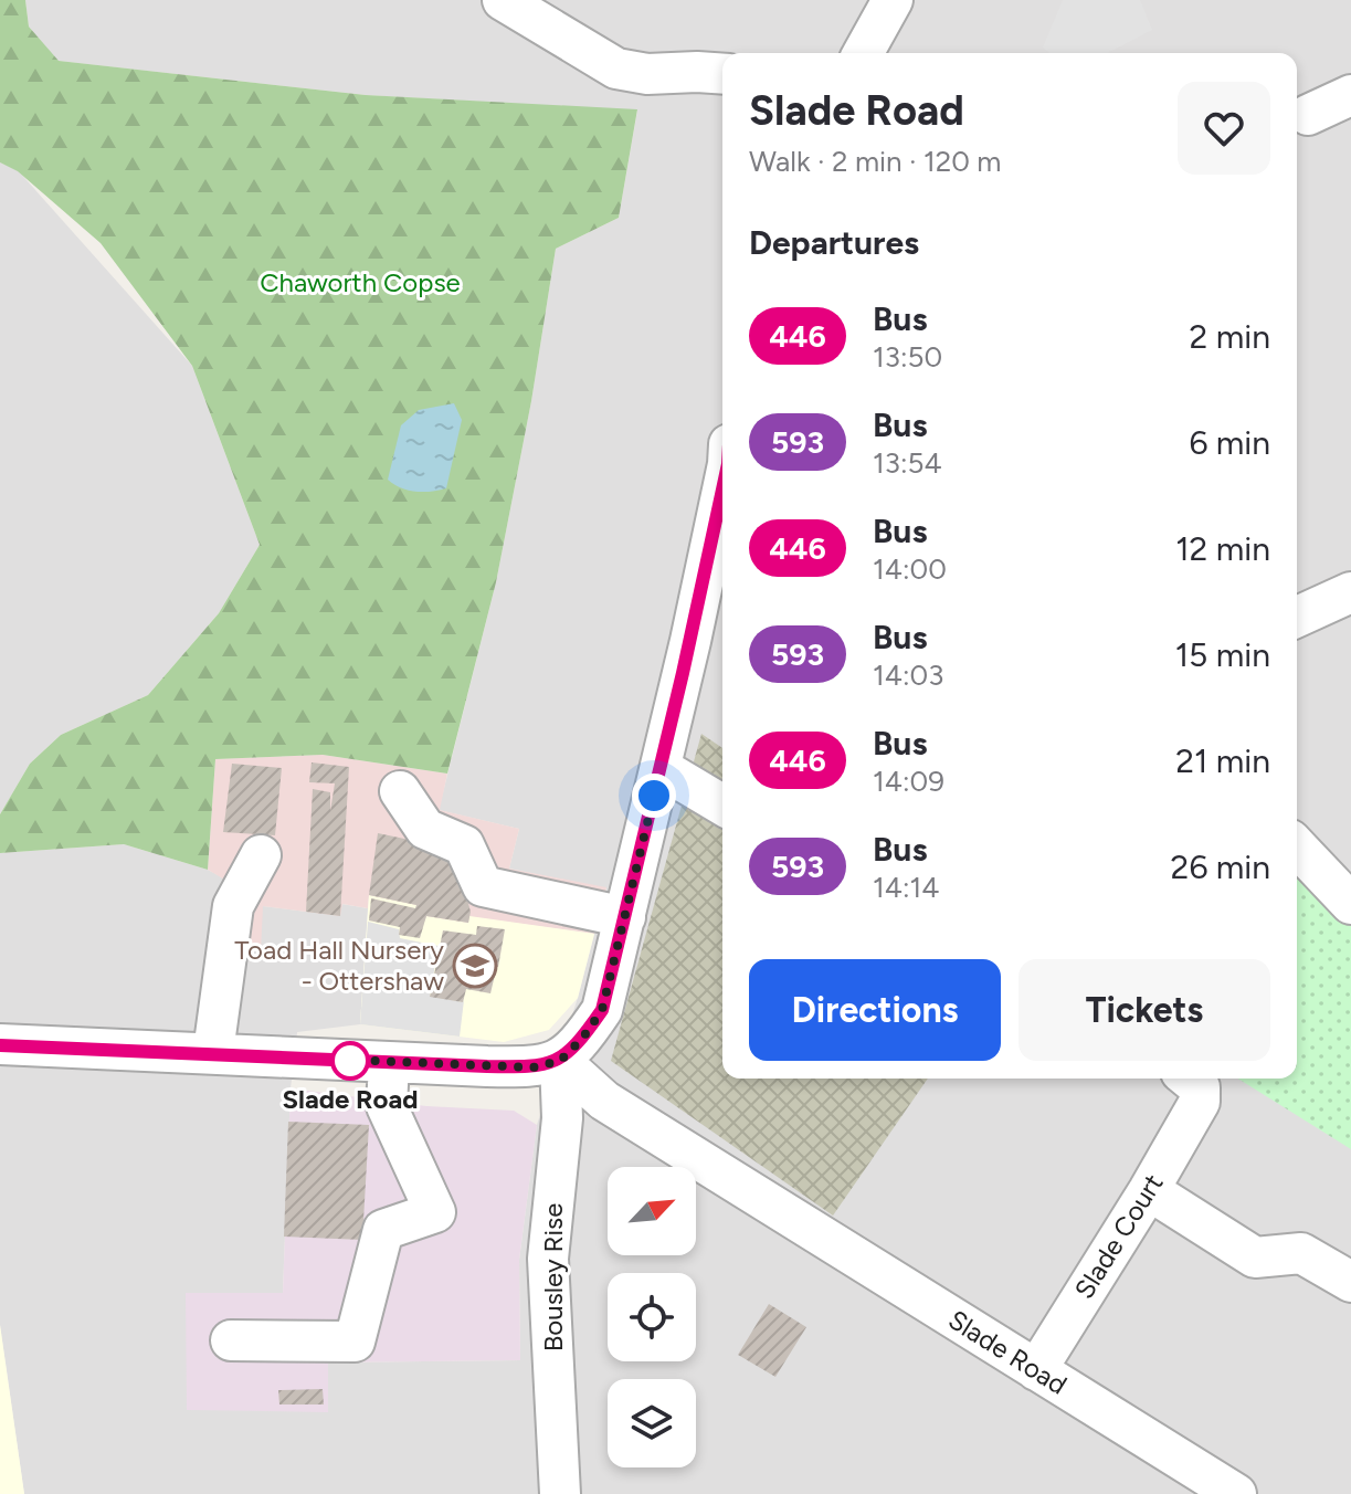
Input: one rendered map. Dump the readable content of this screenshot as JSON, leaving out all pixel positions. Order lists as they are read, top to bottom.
{
  "streets": {
    "street": ["Slade Court", "Bousley Rise", "Slade Road"]
  },
  "crossings": [
    ["Slade Court", "Slade Road"],
    ["Bousley Rise", "Slade Road"]
  ],
  "parks": ["Chaworth Copse"],
  "places": {
    "school or university": ["Toad Hall Nursery - Ottershaw"],
    "other": ["Slade Road"]
  },
  "lines": ["bus line 446"],
  "north": "top right",
  "page": {
    "heading": [
      ["Slade Road", "Walk · 2 min · 120 m"],
      "Departures"
    ],
    "list": [
      {
        "mark": "446",
        "name": "Bus",
        "note": "13:50",
        "value": "2 min"
      },
      {
        "mark": "593",
        "name": "Bus",
        "note": "13:54",
        "value": "6 min"
      },
      {
        "mark": "446",
        "name": "Bus",
        "note": "14:00",
        "value": "12 min"
      },
      {
        "mark": "593",
        "name": "Bus",
        "note": "14:03",
        "value": "15 min"
      },
      {
        "mark": "446",
        "name": "Bus",
        "note": "14:09",
        "value": "21 min"
      },
      {
        "mark": "593",
        "name": "Bus",
        "note": "14:14",
        "value": "26 min"
      }
    ],
    "buttons": ["Directions", "Tickets"]
  }
}
